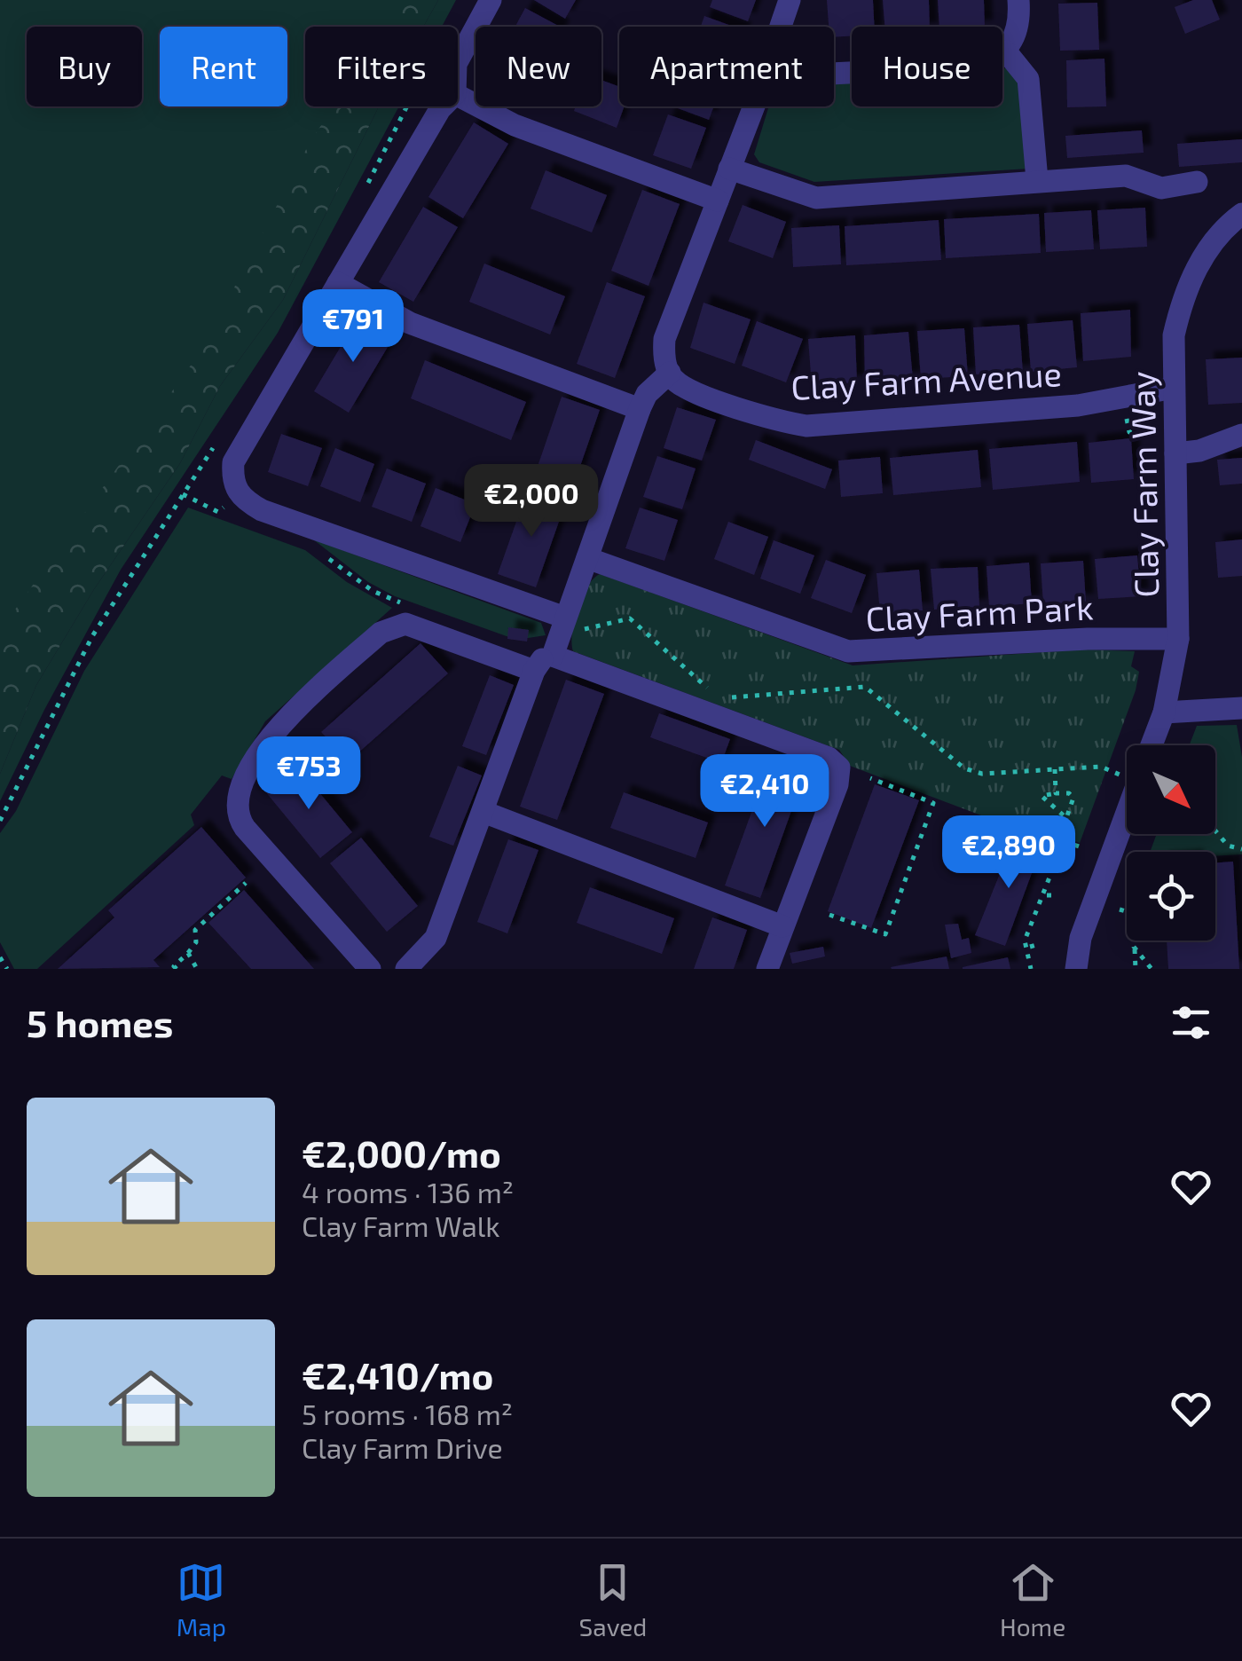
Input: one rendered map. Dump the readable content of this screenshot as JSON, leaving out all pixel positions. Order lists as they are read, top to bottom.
{
  "streets": {
    "street": ["Clay Farm Avenue", "Clay Farm Way", "Clay Farm Park"]
  },
  "crossings": [
    ["Clay Farm Avenue", "Clay Farm Way"],
    ["Clay Farm Way", "Clay Farm Park"]
  ],
  "north": "bottom right",
  "page": {
    "chip": [
      "Buy",
      "Rent",
      "Filters",
      "New",
      "Apartment",
      "House"
    ],
    "price": [
      "€791",
      "€2,000",
      "€753",
      "€2,410",
      "€2,890"
    ],
    "heading": "5 homes",
    "list": [
      {
        "name": "€2,000/mo",
        "note": "4 rooms · 136 m² · Clay Farm Walk"
      },
      {
        "name": "€2,410/mo",
        "note": "5 rooms · 168 m² · Clay Farm Drive"
      }
    ],
    "tabs": ["Map", "Saved", "Home"]
  }
}
